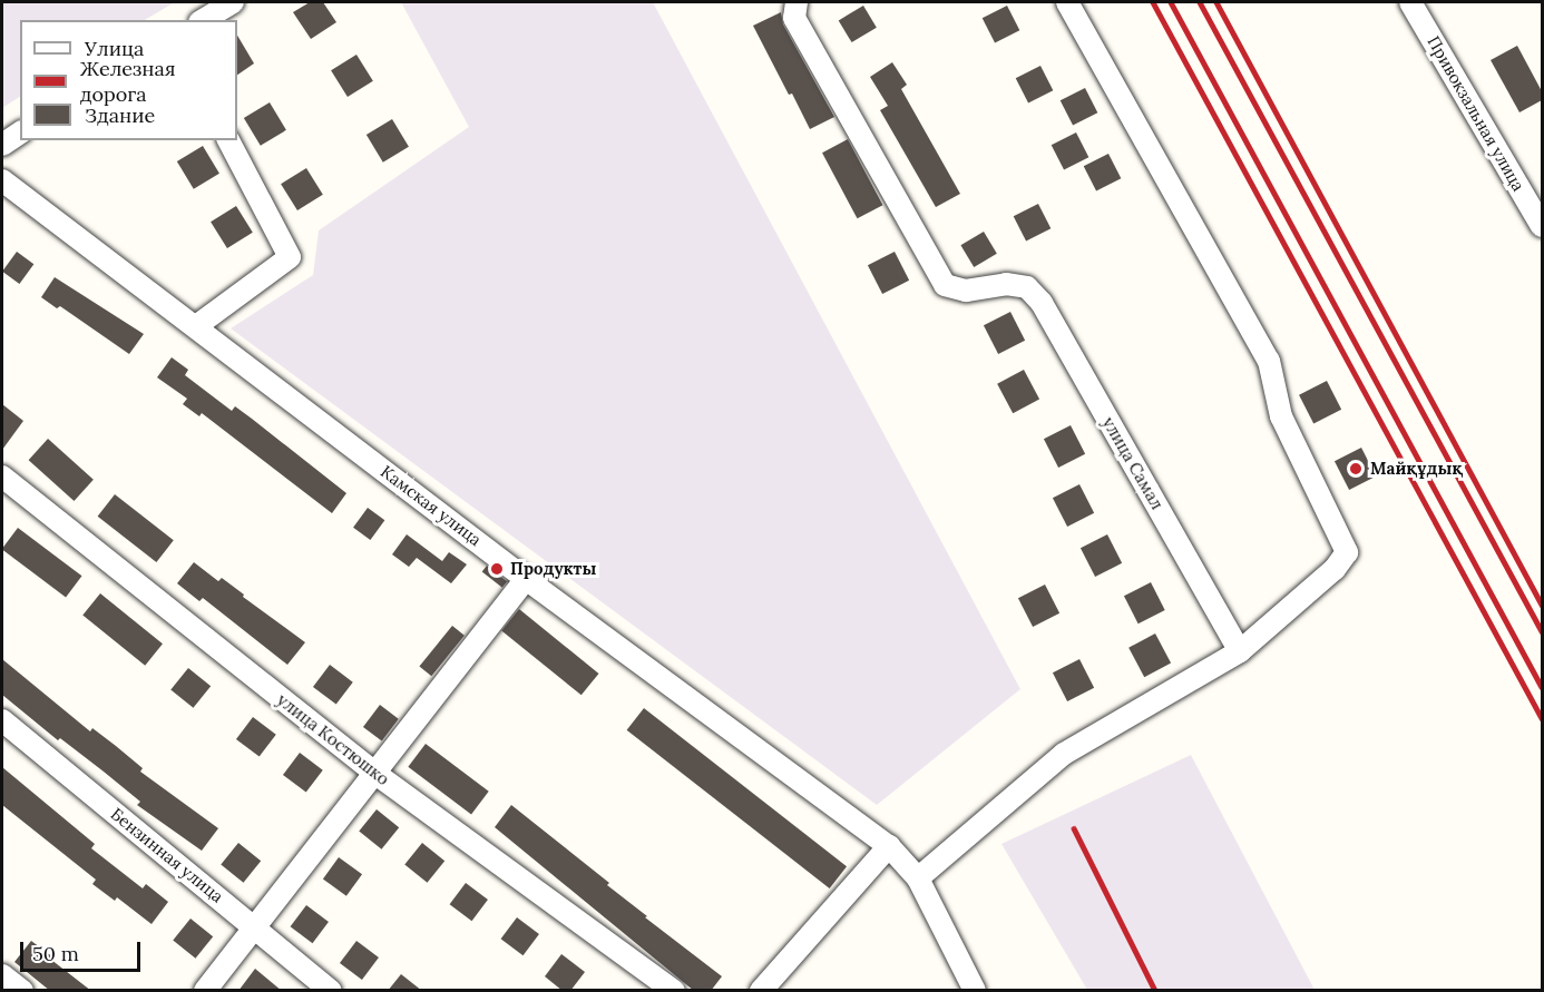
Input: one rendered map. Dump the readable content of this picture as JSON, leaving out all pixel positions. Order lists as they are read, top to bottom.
{
  "streets": {
    "street": [
      "Привокзальная улица",
      "улица Самал",
      "Камская улица",
      "улица Костюшко",
      "Бензинная улица"
    ]
  },
  "places": ["Майқұдық", "Продукты"],
  "legend": ["Улица", "Железная дорога", "Здание"],
  "scale_bar": "50 m"
}
